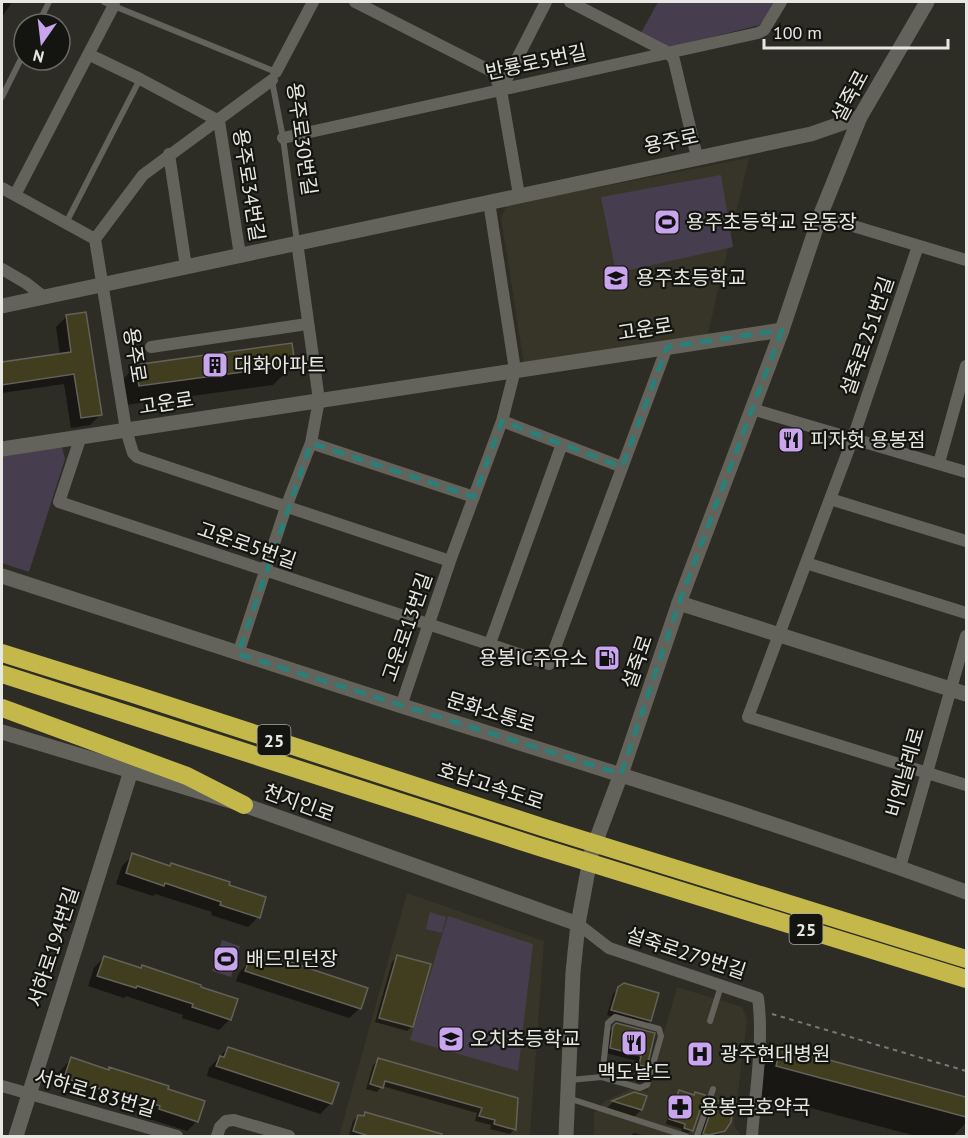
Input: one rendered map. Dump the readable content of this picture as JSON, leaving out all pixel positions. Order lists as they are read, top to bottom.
{
  "streets": {
    "highway": ["25", "호남고속도로"],
    "street": [
      "반룡로5번길",
      "설죽로",
      "용주로30번길",
      "용주로",
      "용주로34번길",
      "고운로",
      "설죽로251번길",
      "고운로5번길",
      "고운로13번길",
      "문화소통로",
      "비엔날레로",
      "천지인로",
      "서하로194번길",
      "설죽로279번길",
      "서하로183번길"
    ]
  },
  "crossings": [
    ["반룡로5번길", "용주로30번길"],
    ["설죽로", "용주로"],
    ["설죽로", "고운로"],
    ["설죽로", "문화소통로"],
    ["설죽로", "천지인로"],
    ["설죽로", "설죽로279번길"],
    ["용주로30번길", "용주로"],
    ["용주로30번길", "용주로34번길"],
    ["용주로", "용주로34번길"],
    ["용주로", "고운로"],
    ["고운로", "고운로5번길"],
    ["고운로", "고운로13번길"],
    ["고운로5번길", "고운로13번길"],
    ["고운로13번길", "문화소통로"],
    ["문화소통로", "비엔날레로"],
    ["천지인로", "서하로194번길"],
    ["천지인로", "설죽로279번길"],
    ["서하로194번길", "서하로183번길"]
  ],
  "places": {
    "sports": ["용주초등학교 운동장", "배드민턴장"],
    "school or university": ["용주초등학교", "오치초등학교"],
    "building": ["대화아파트"],
    "restaurant": ["피자헛 용봉점", "맥도날드"],
    "fuel station": ["용봉IC주유소"],
    "hospital": ["광주현대병원"],
    "pharmacy": ["용봉금호약국"]
  },
  "scale_bar": "100 m",
  "north": "bottom"
}
